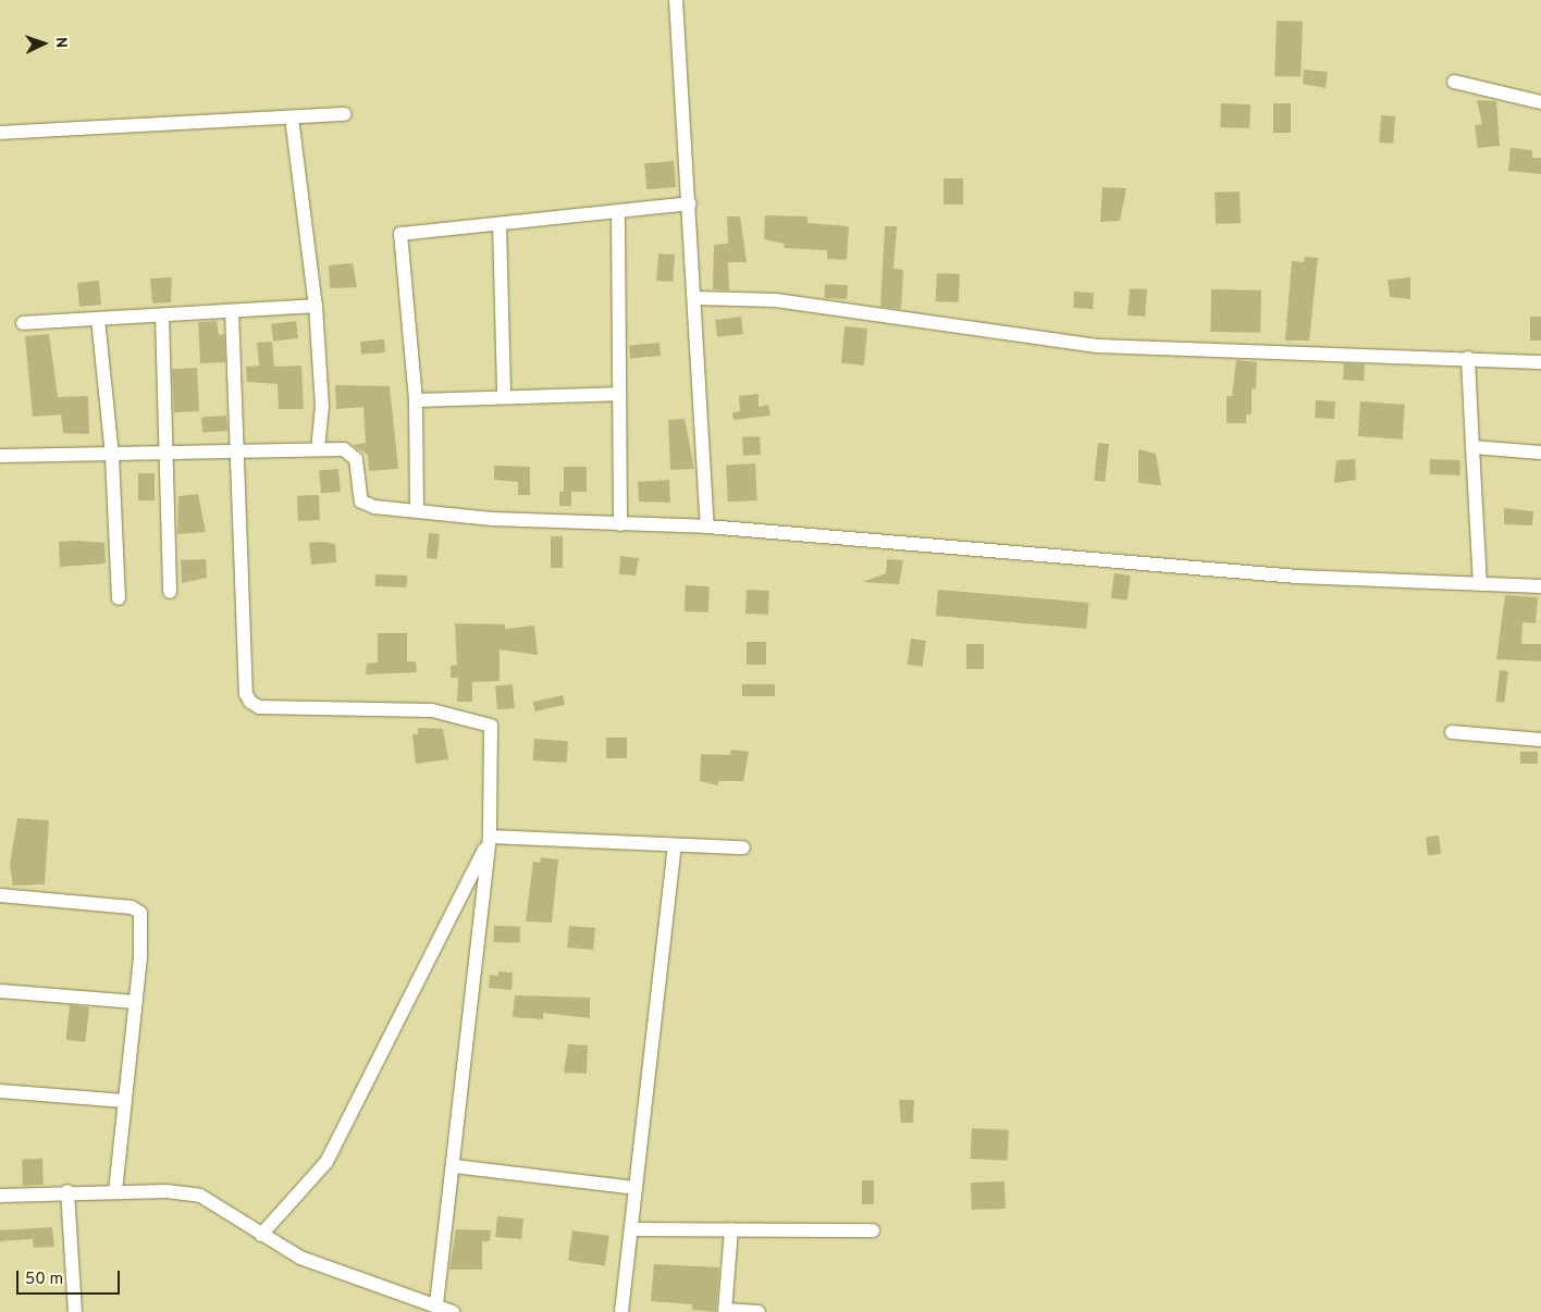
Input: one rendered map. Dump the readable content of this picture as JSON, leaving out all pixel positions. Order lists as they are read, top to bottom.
{
  "scale_bar": "50 m",
  "north": "right"
}
